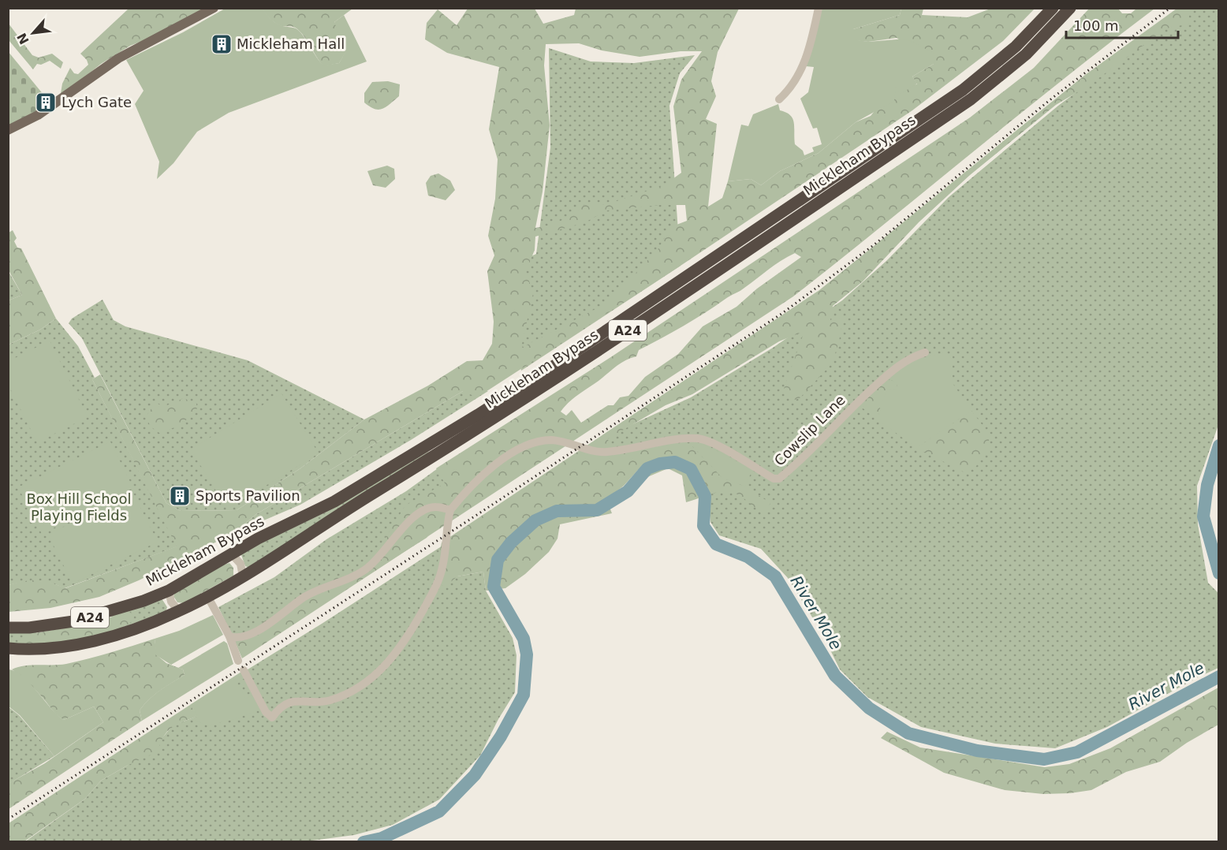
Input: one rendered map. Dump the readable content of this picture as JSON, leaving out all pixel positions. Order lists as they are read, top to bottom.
{
  "streets": {
    "highway": ["Mickleham Bypass", "A24"],
    "street": ["Cowslip Lane"]
  },
  "water": ["River Mole"],
  "parks": ["Box Hill School Playing Fields"],
  "places": {
    "building": ["Mickleham Hall", "Lych Gate", "Sports Pavilion"]
  },
  "scale_bar": "100 m",
  "north": "bottom left"
}
